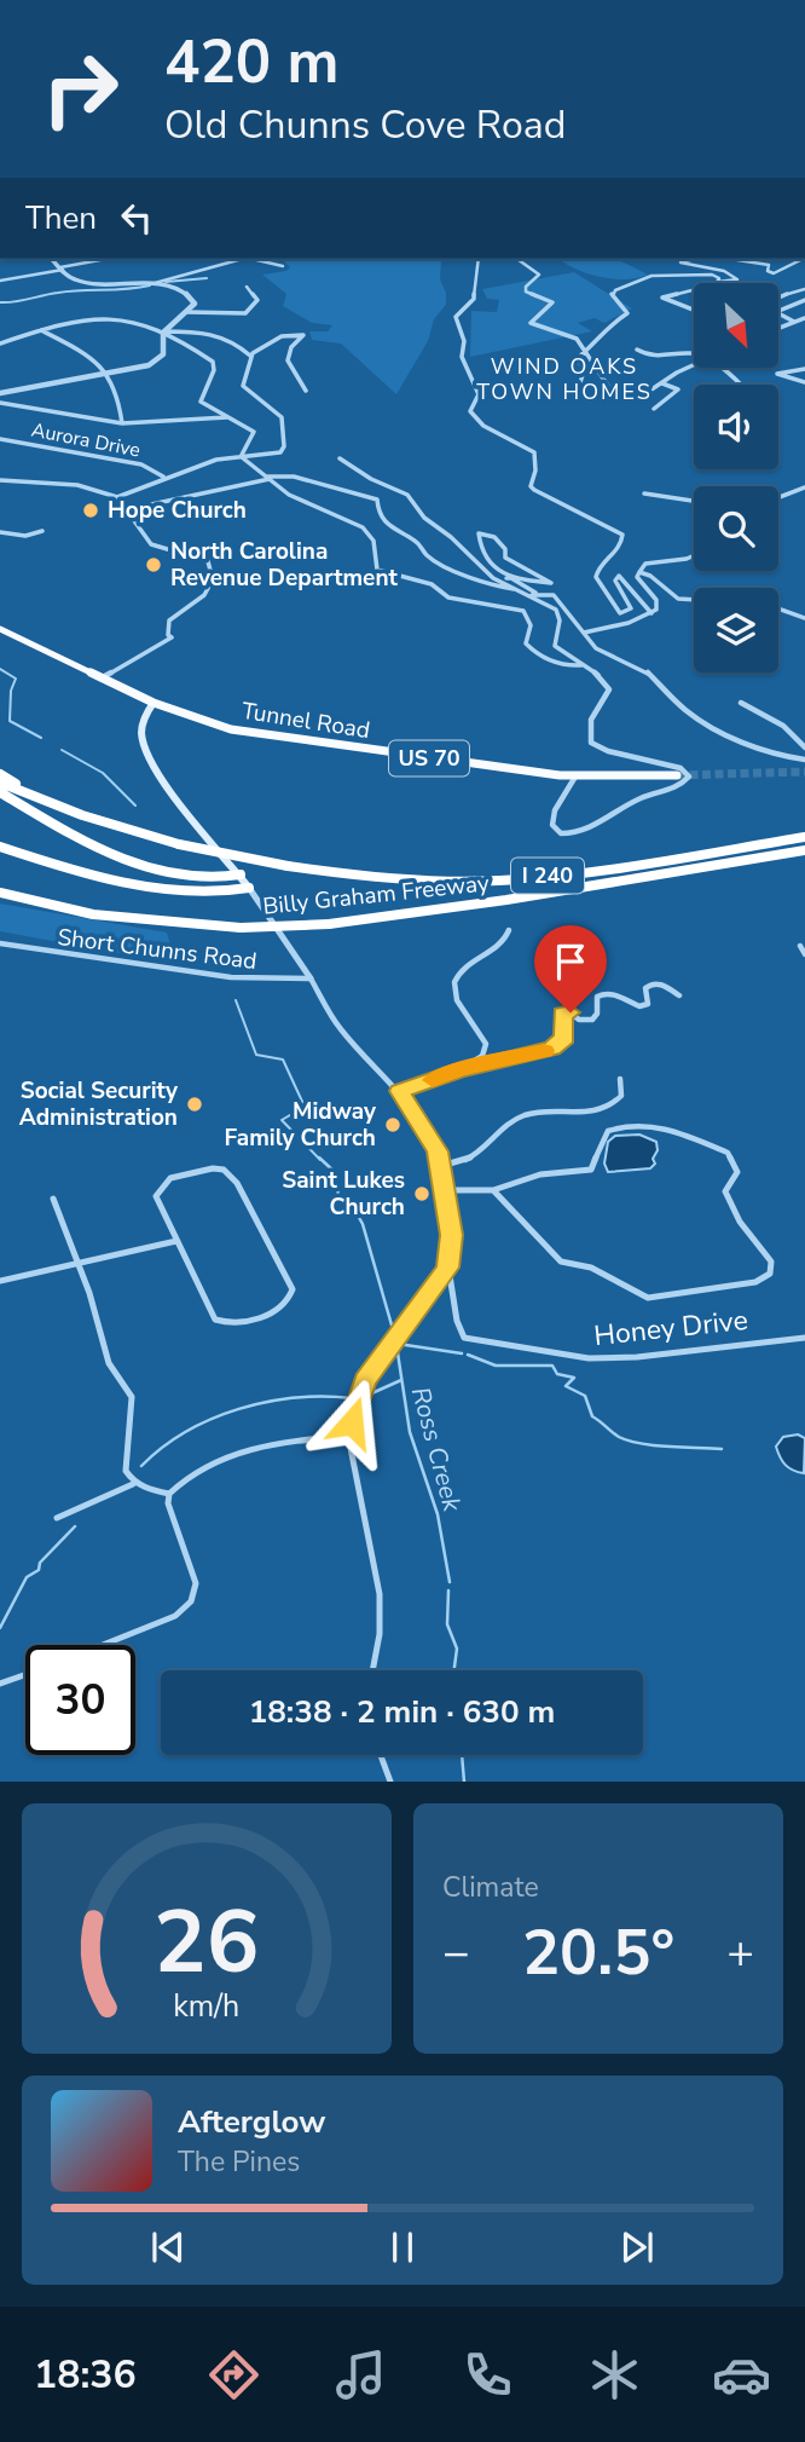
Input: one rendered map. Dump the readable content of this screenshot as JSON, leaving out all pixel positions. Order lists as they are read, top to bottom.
{
  "streets": {
    "highway": ["I 240", "Billy Graham Freeway"],
    "main road": ["Tunnel Road", "US 70"],
    "street": ["Aurora Drive", "Short Chunns Road", "Honey Drive"]
  },
  "districts": ["WIND OAKS TOWN HOMES"],
  "water": ["Ross Creek"],
  "places": [
    "Hope Church",
    "North Carolina Revenue Department",
    "Social Security Administration",
    "Midway Family Church",
    "Saint Lukes Church"
  ],
  "north": "bottom right",
  "page": {
    "turn": ["420 m", "Old Chunns Cove Road"],
    "then": "Then",
    "limit": "30",
    "trip": "18:38 · 2 min · 630 m",
    "tile": "Climate",
    "heat": ["−", "20.5°", "+"],
    "song": ["Afterglow", "The Pines"],
    "tabs": "18:36",
    "gauge": ["26", "km/h"]
  }
}
